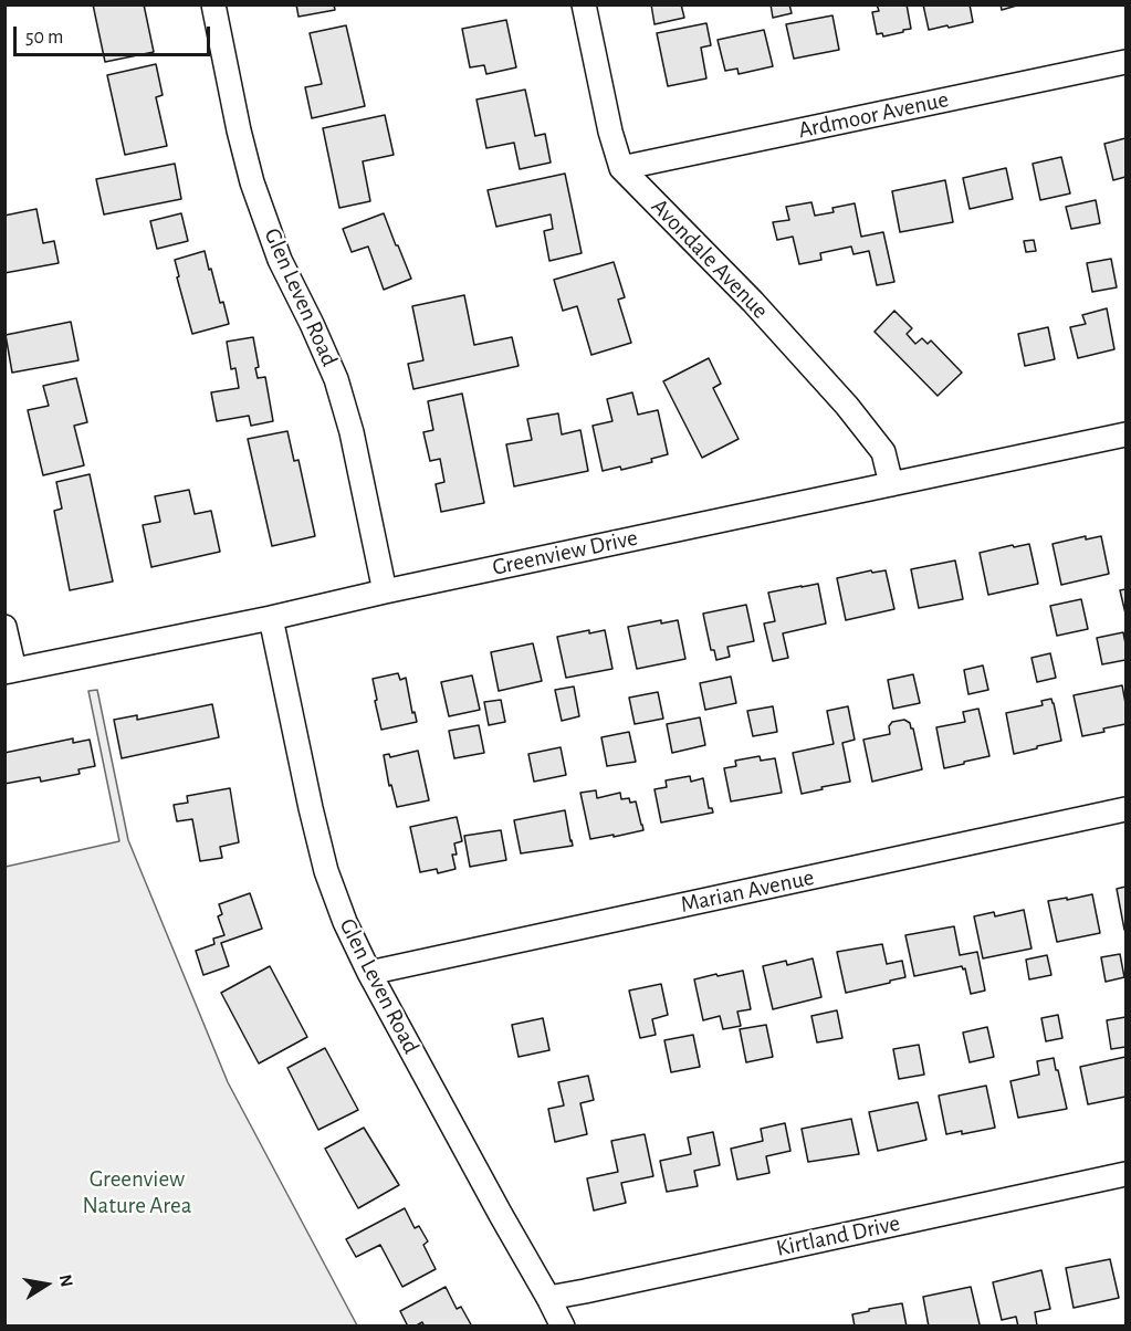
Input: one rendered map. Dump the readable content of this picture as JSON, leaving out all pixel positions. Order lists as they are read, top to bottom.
{
  "streets": {
    "street": [
      "Ardmoor Avenue",
      "Avondale Avenue",
      "Glen Leven Road",
      "Greenview Drive",
      "Marian Avenue",
      "Kirtland Drive"
    ]
  },
  "crossings": [
    ["Ardmoor Avenue", "Avondale Avenue"],
    ["Avondale Avenue", "Greenview Drive"],
    ["Glen Leven Road", "Greenview Drive"],
    ["Glen Leven Road", "Marian Avenue"],
    ["Glen Leven Road", "Kirtland Drive"]
  ],
  "parks": ["Greenview Nature Area"],
  "scale_bar": "50 m",
  "north": "right"
}
